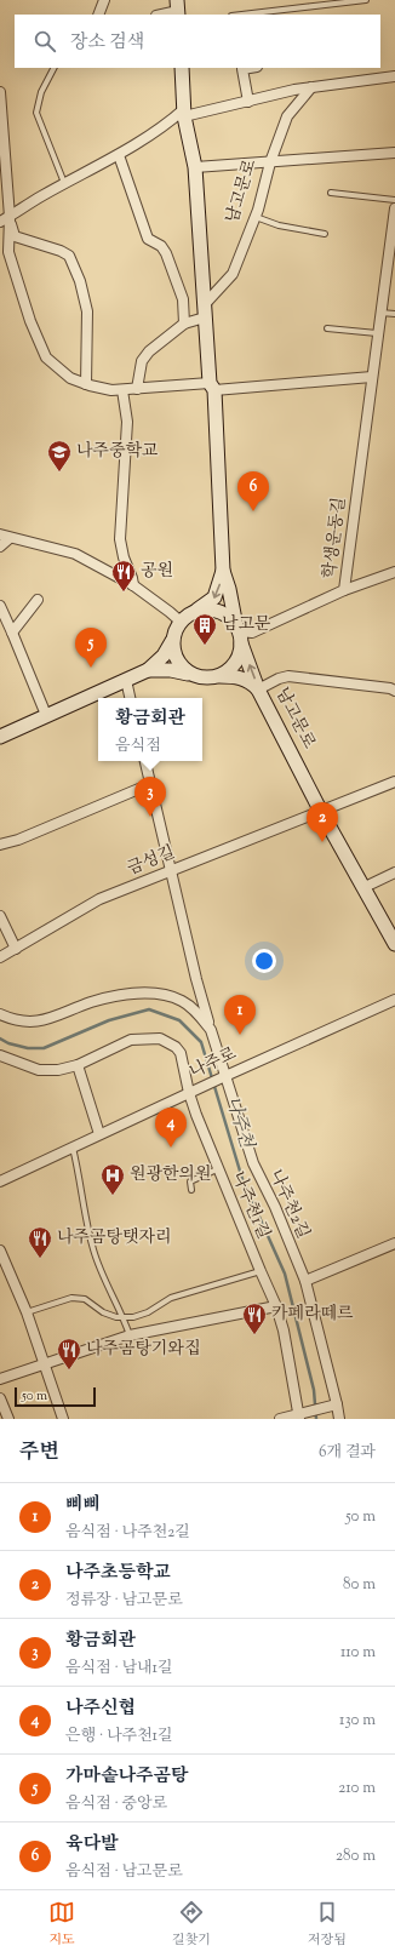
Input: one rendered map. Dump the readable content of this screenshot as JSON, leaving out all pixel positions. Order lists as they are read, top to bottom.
{
  "streets": {
    "street": [
      "남고문로",
      "학생운동길",
      "금성길",
      "나주로",
      "나주천2길",
      "나주천1길"
    ]
  },
  "crossings": [
    ["남고문로", "금성길"],
    ["나주로", "나주천2길"],
    ["나주로", "나주천1길"]
  ],
  "water": ["나주천"],
  "places": {
    "school or university": ["나주중학교"],
    "restaurant": [
      "공원",
      "나주곰탕탯자리",
      "카페라떼르",
      "나주곰탕기와집"
    ],
    "building": ["남고문"],
    "hospital": ["원광한의원"]
  },
  "scale_bar": "50 m",
  "page": {
    "search": "장소 검색",
    "pins": [
      "6",
      "5",
      "3",
      "2",
      "1",
      "4"
    ],
    "popup": ["황금회관", "음식점"],
    "scale": "50 m",
    "heading": ["주변", "6개 결과"],
    "list": [
      {
        "mark": "1",
        "name": "삐삐",
        "note": "음식점 · 나주천2길",
        "value": "50 m"
      },
      {
        "mark": "2",
        "name": "나주초등학교",
        "note": "정류장 · 남고문로",
        "value": "80 m"
      },
      {
        "mark": "3",
        "name": "황금회관",
        "note": "음식점 · 남내1길",
        "value": "110 m"
      },
      {
        "mark": "4",
        "name": "나주신협",
        "note": "은행 · 나주천1길",
        "value": "130 m"
      },
      {
        "mark": "5",
        "name": "가마솥나주곰탕",
        "note": "음식점 · 중앙로",
        "value": "210 m"
      },
      {
        "mark": "6",
        "name": "육다발",
        "note": "음식점 · 남고문로",
        "value": "280 m"
      }
    ],
    "nav": ["지도", "길찾기", "저장됨"]
  }
}
